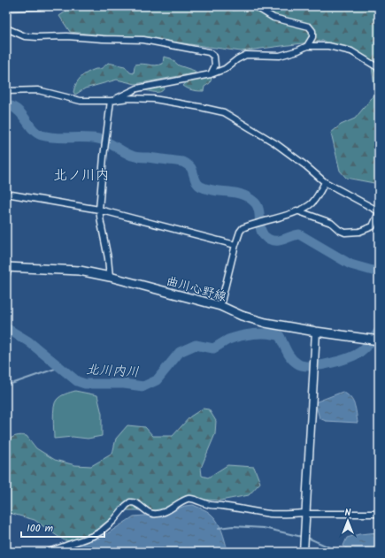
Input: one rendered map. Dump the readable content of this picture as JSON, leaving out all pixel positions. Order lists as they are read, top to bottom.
{
  "streets": {
    "main road": ["曲川心野線"]
  },
  "districts": ["北ノ川内"],
  "water": ["北川内川"],
  "scale_bar": "100 m",
  "north": "top"
}
